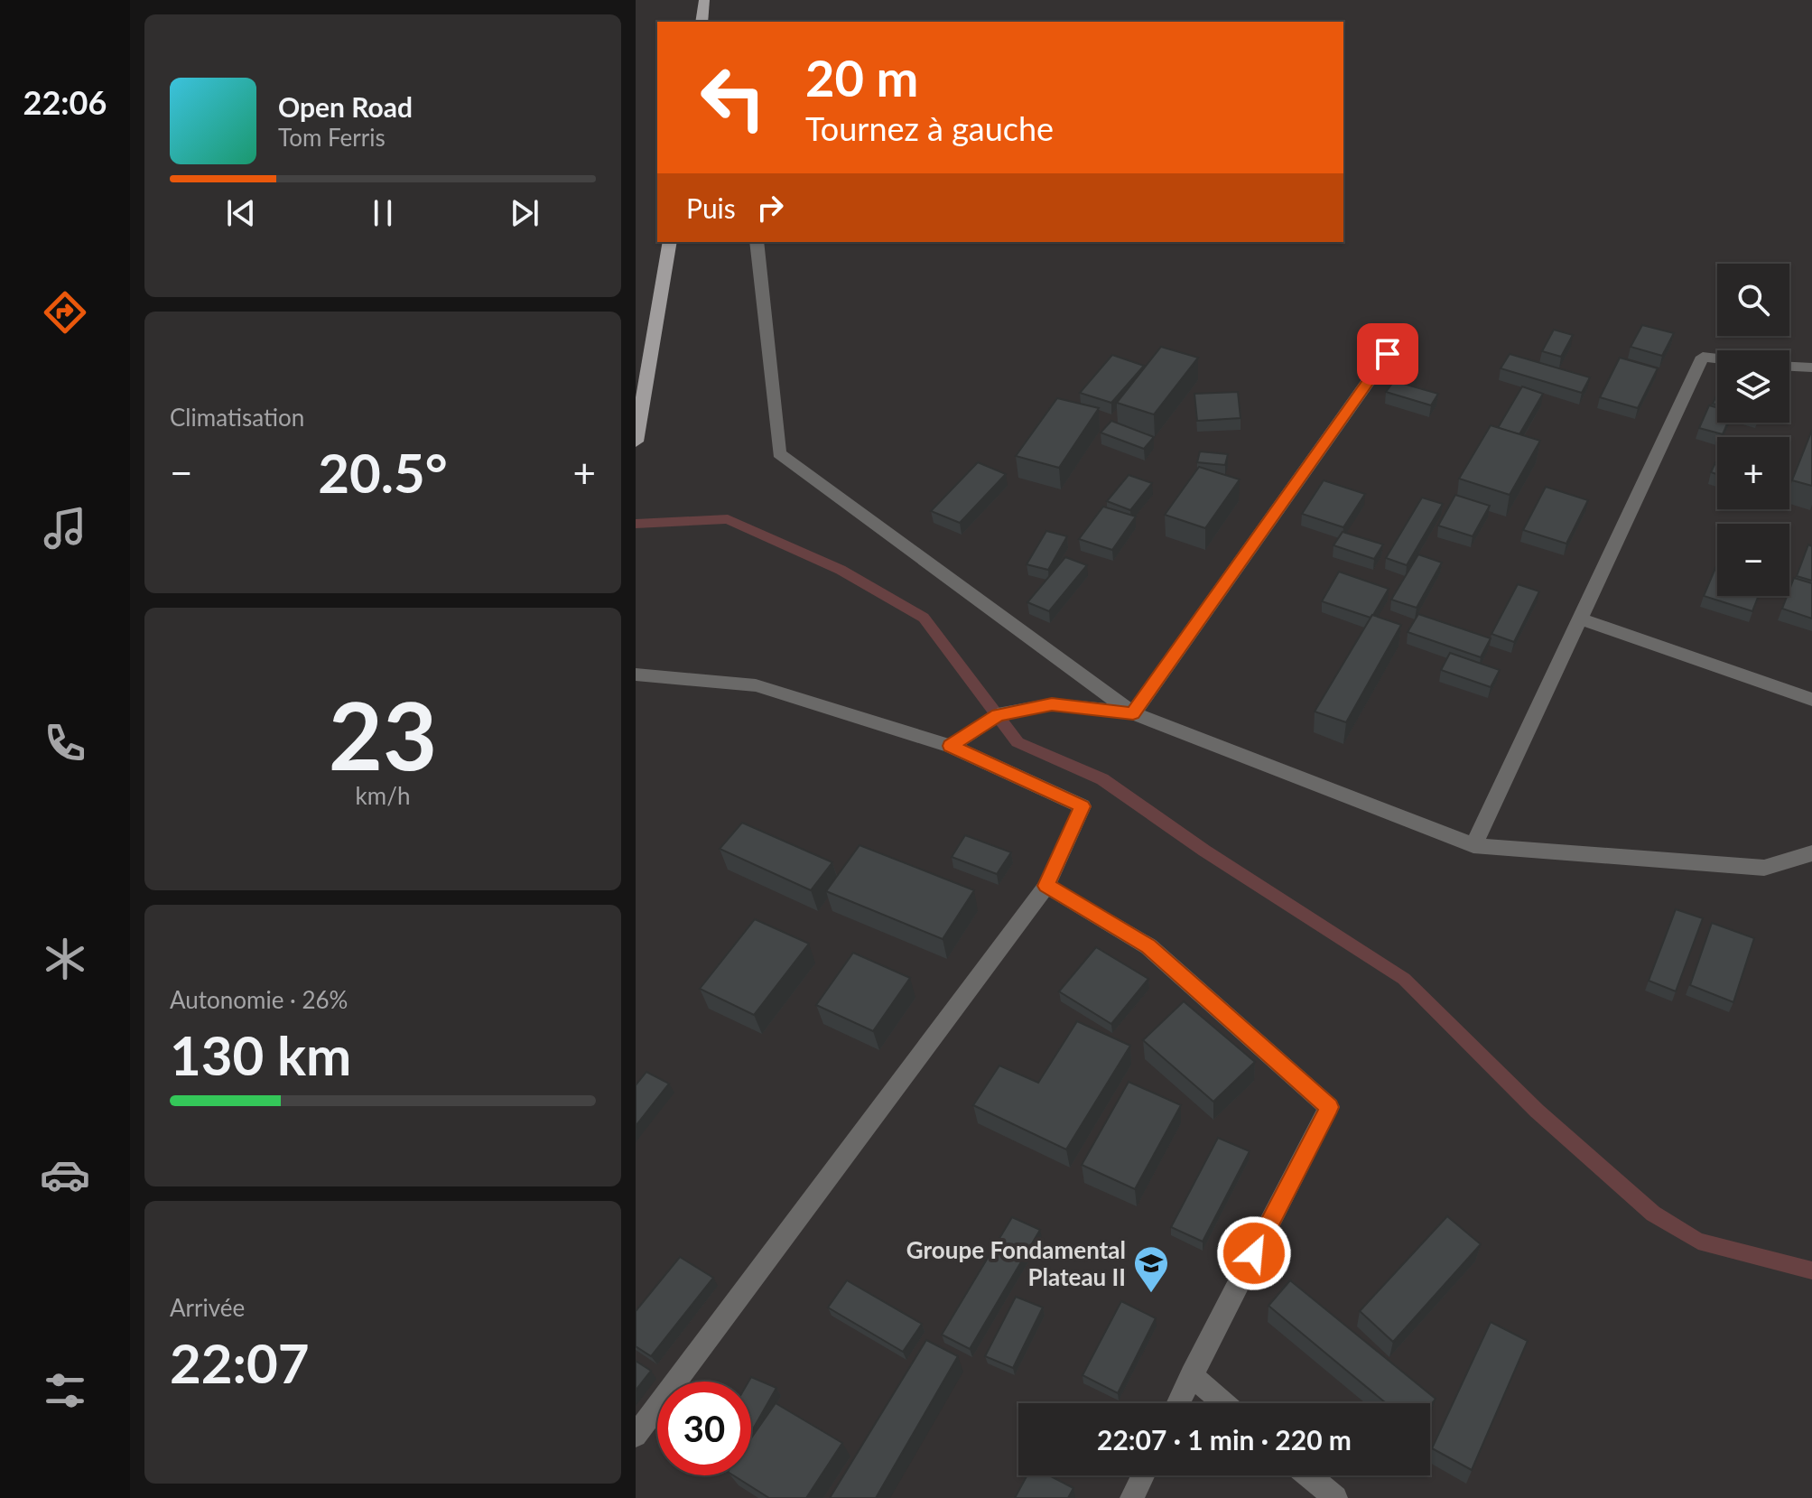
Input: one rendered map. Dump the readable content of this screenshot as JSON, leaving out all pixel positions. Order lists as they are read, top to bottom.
{
  "places": {
    "school or university": ["Groupe Fondamental Plateau II"]
  },
  "page": {
    "tabs": "22:06",
    "turn": ["20 m", "Tournez à gauche"],
    "song": ["Open Road", "Tom Ferris"],
    "then": "Puis",
    "map_buttons": ["+", "−"],
    "tile": [
      "Climatisation",
      ["23", "km/h"],
      ["Autonomie · 26%", "130 km"],
      ["Arrivée", "22:07"]
    ],
    "heat": ["−", "20.5°", "+"],
    "limit": "30",
    "trip": "22:07 · 1 min · 220 m"
  }
}
